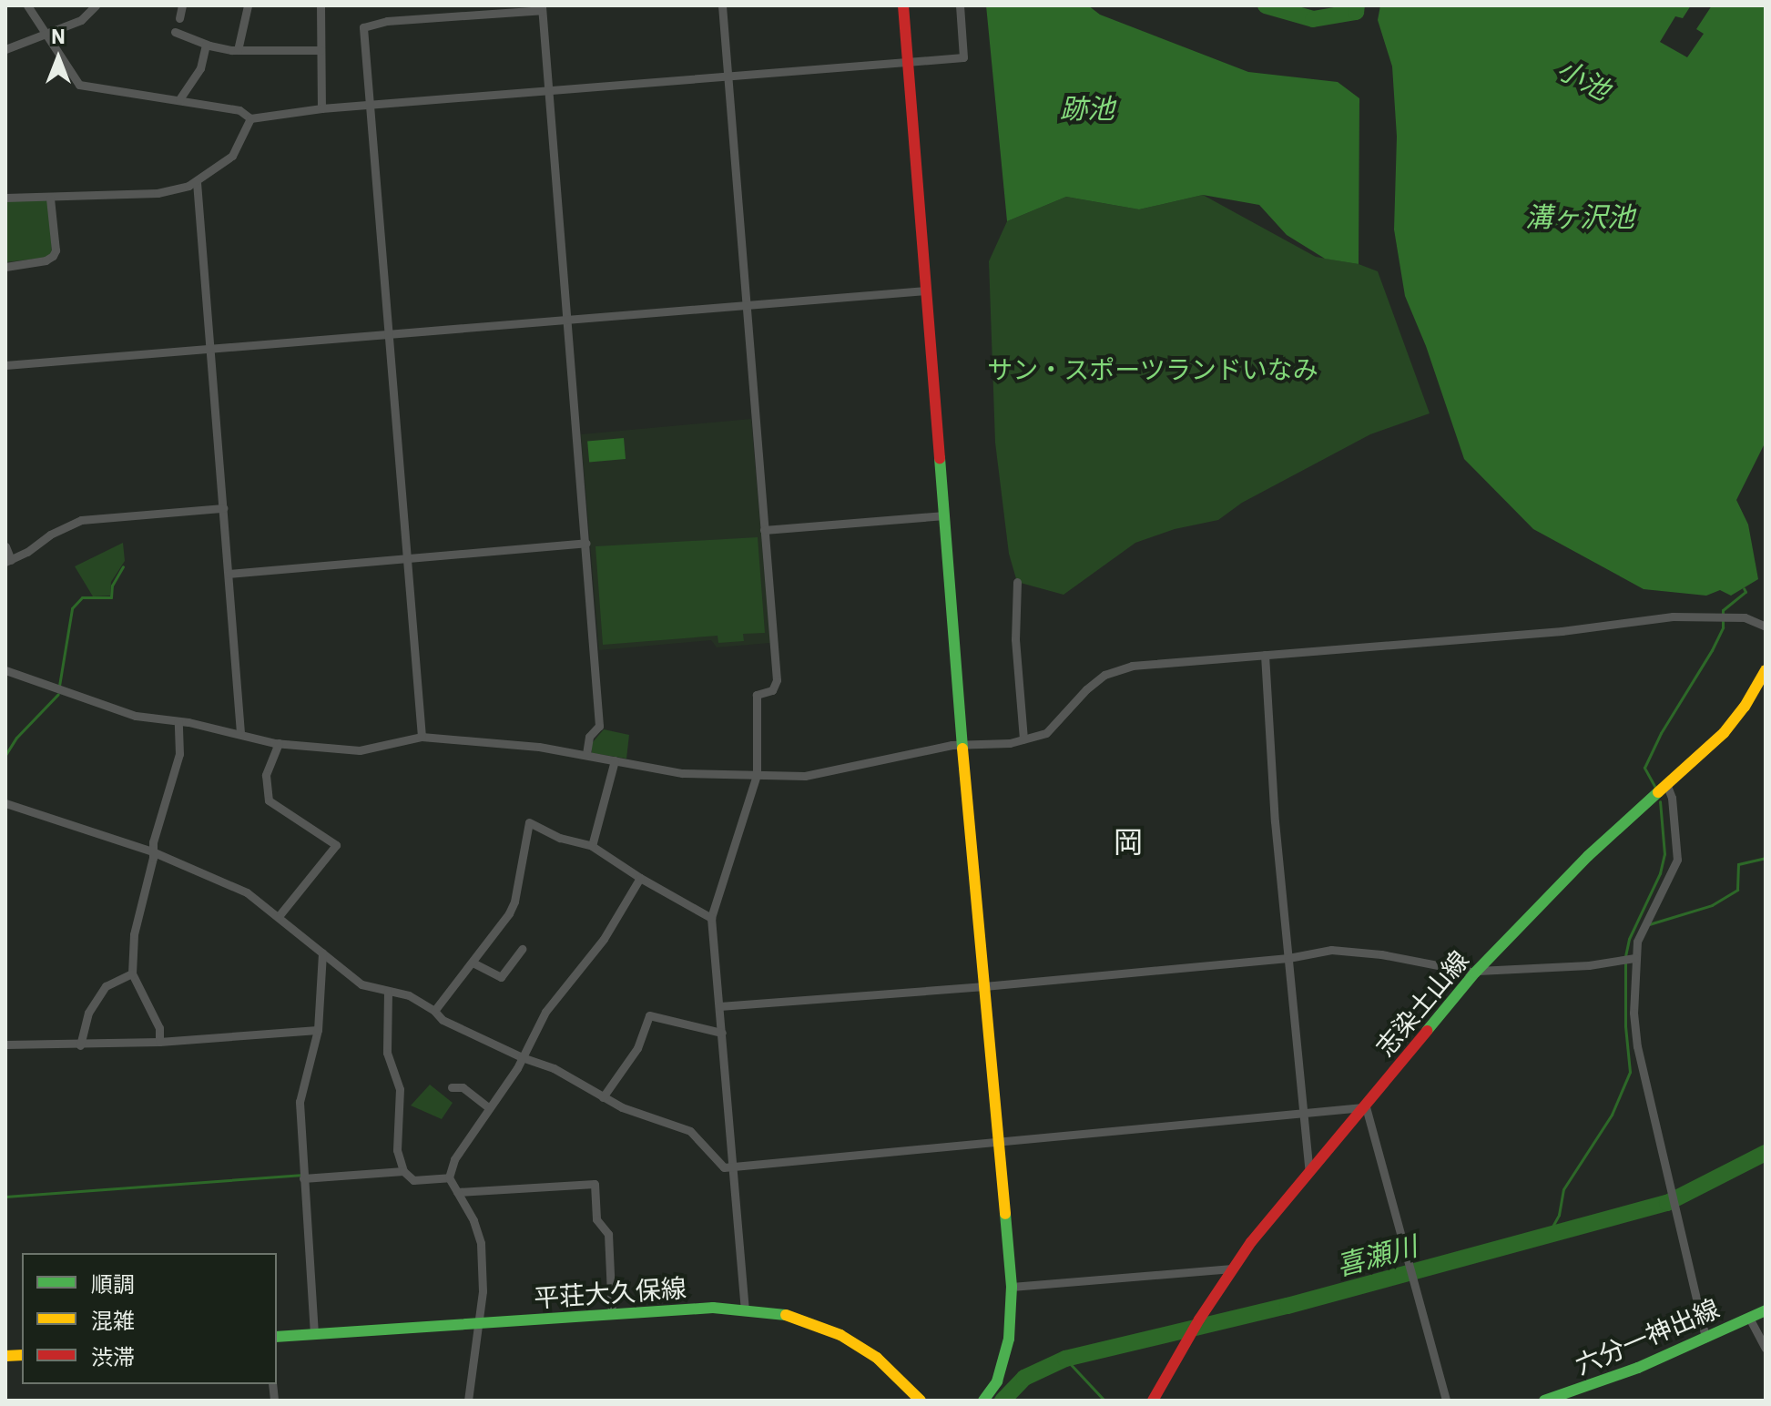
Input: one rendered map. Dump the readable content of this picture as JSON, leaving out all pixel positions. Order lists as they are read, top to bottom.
{
  "streets": {
    "main road": ["志染土山線", "平荘大久保線", "六分一神出線"]
  },
  "districts": ["岡"],
  "water": [
    "小池",
    "跡池",
    "溝ヶ沢池",
    "喜瀬川"
  ],
  "parks": ["サン・スポーツランドいなみ"],
  "legend": ["順調", "混雑", "渋滞"],
  "north": "top"
}
